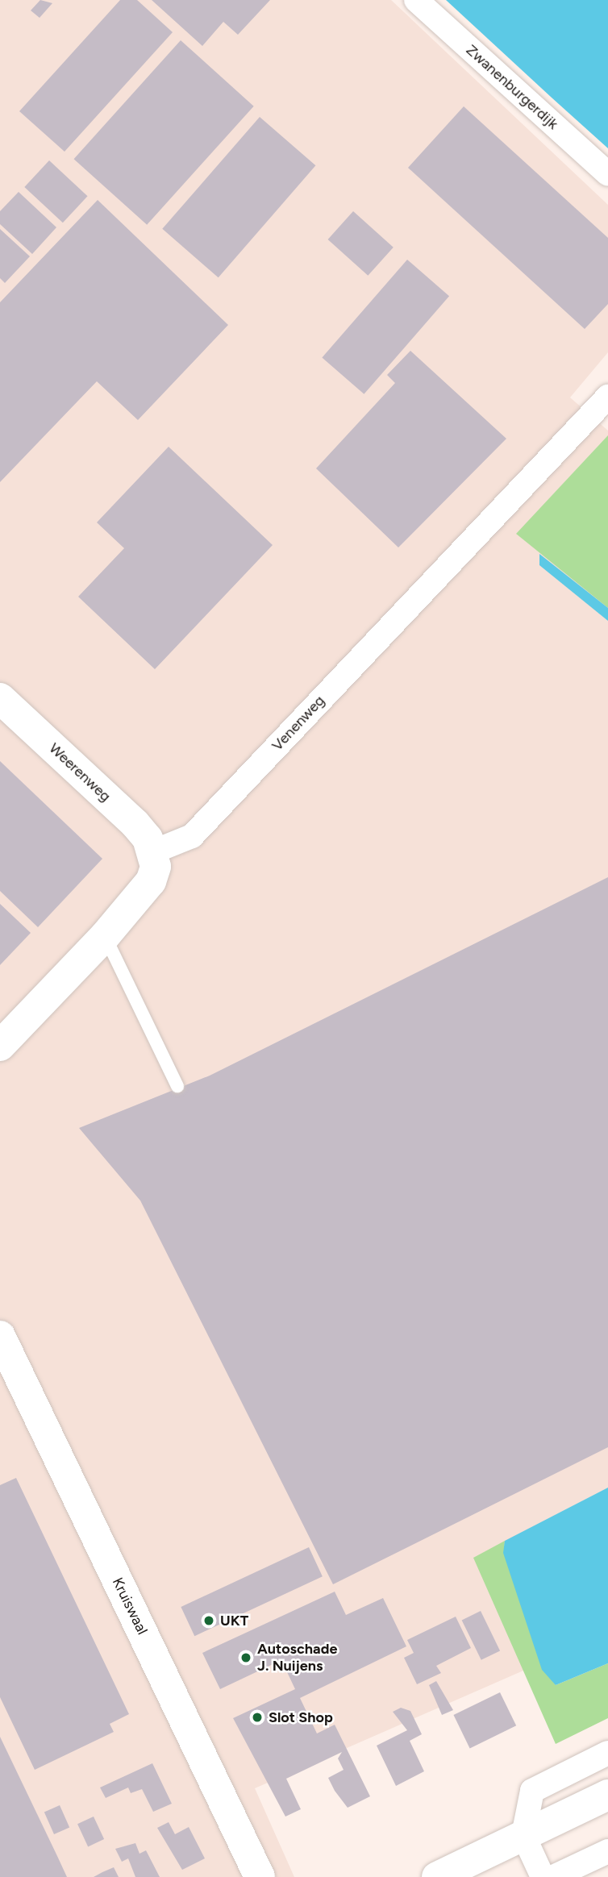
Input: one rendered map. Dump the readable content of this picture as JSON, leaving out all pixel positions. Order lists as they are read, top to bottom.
{
  "streets": {
    "street": [
      "Zwanenburgerdijk",
      "Venenweg",
      "Weerenweg",
      "Kruiswaal"
    ]
  },
  "crossings": [
    ["Venenweg", "Weerenweg"]
  ],
  "places": ["UKT", "Autoschade J. Nuijens", "Slot Shop"]
}
